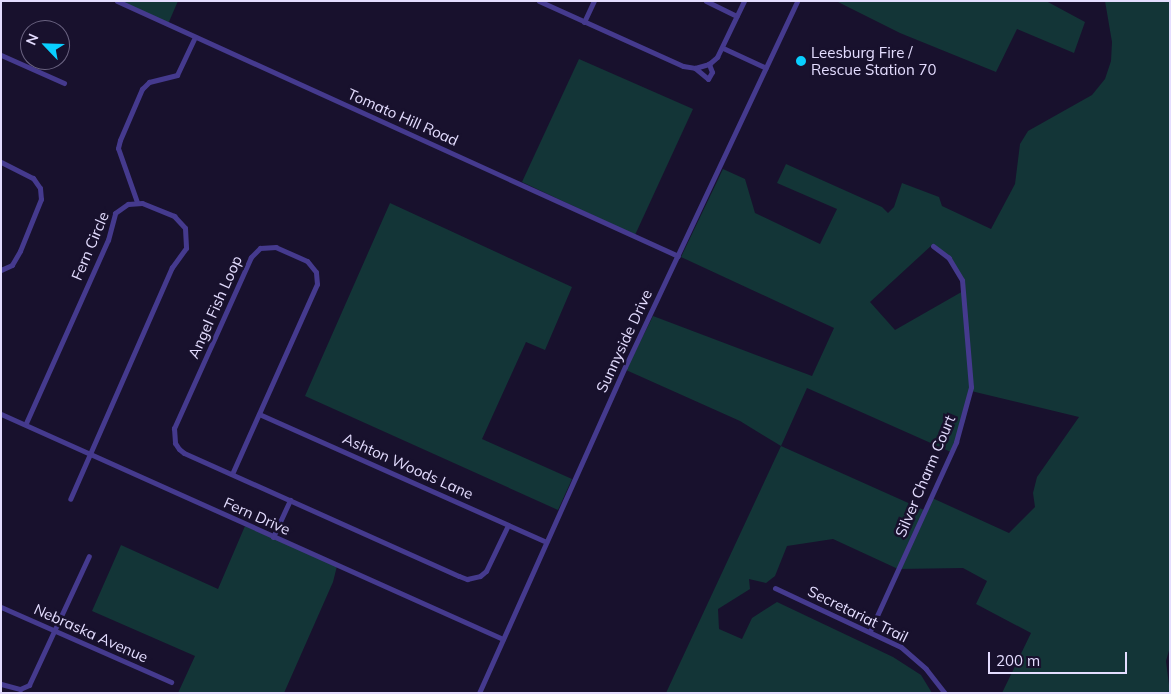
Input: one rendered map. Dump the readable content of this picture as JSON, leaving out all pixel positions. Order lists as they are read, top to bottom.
{
  "streets": {
    "street": [
      "Tomato Hill Road",
      "Fern Circle",
      "Angel Fish Loop",
      "Sunnyside Drive",
      "Ashton Woods Lane",
      "Silver Charm Court",
      "Fern Drive",
      "Secretariat Trail",
      "Nebraska Avenue"
    ]
  },
  "crossings": [
    ["Tomato Hill Road", "Sunnyside Drive"],
    ["Fern Circle", "Fern Drive"],
    ["Angel Fish Loop", "Ashton Woods Lane"],
    ["Sunnyside Drive", "Ashton Woods Lane"],
    ["Sunnyside Drive", "Fern Drive"],
    ["Silver Charm Court", "Secretariat Trail"]
  ],
  "places": ["Leesburg Fire / Rescue Station 70"],
  "scale_bar": "200 m",
  "north": "top left"
}
